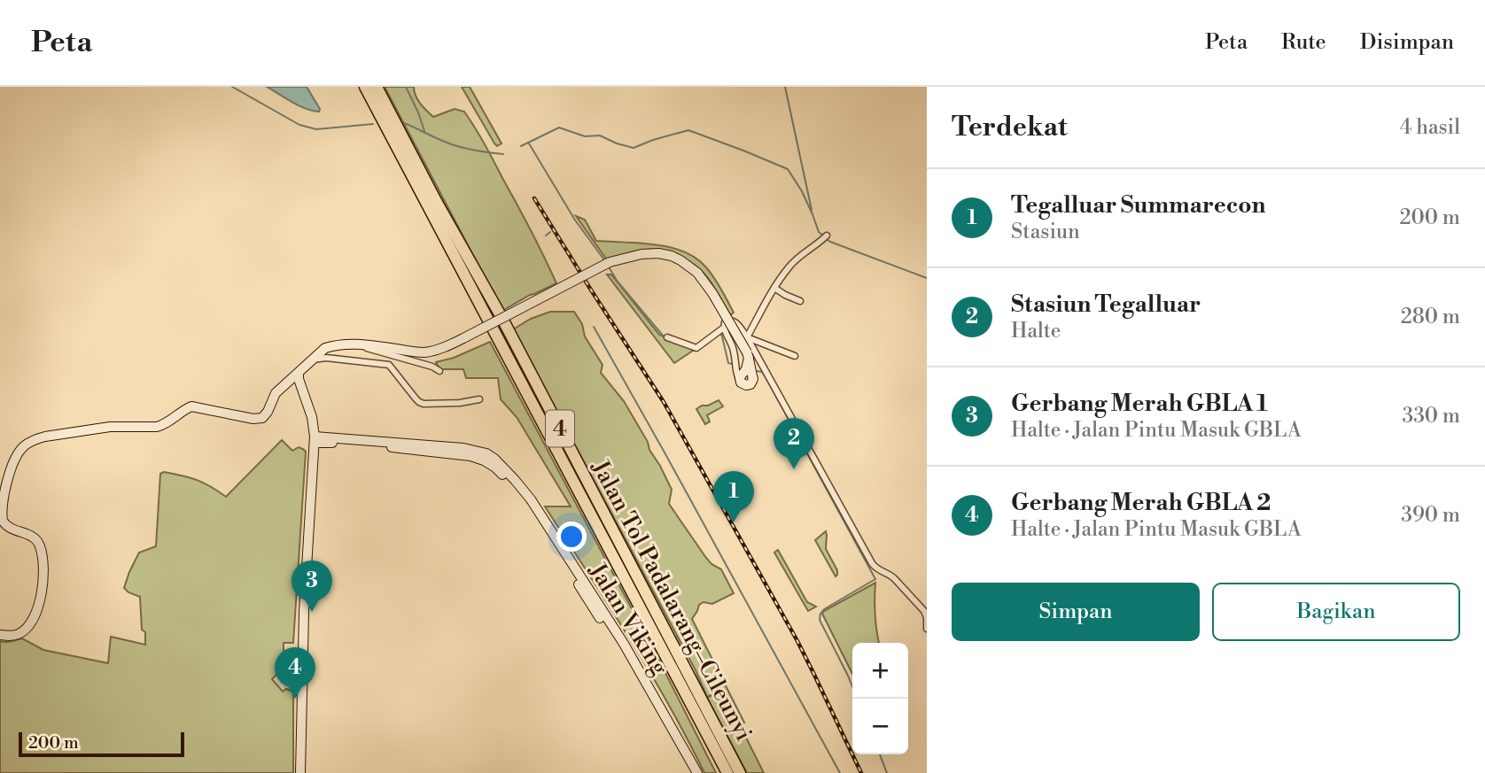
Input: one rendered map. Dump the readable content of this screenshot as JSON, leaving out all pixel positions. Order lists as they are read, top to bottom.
{
  "streets": {
    "highway": ["4", "Jalan Tol Padalarang–Cileunyi"],
    "street": ["Jalan Viking"]
  },
  "scale_bar": "200 m",
  "page": {
    "header": "Peta",
    "nav": ["Peta", "Rute", "Disimpan"],
    "heading": ["Terdekat", "4 hasil"],
    "list": [
      {
        "mark": "1",
        "name": "Tegalluar Summarecon",
        "note": "Stasiun",
        "value": "200 m"
      },
      {
        "mark": "2",
        "name": "Stasiun Tegalluar",
        "note": "Halte",
        "value": "280 m"
      },
      {
        "mark": "3",
        "name": "Gerbang Merah GBLA 1",
        "note": "Halte · Jalan Pintu Masuk GBLA",
        "value": "330 m"
      },
      {
        "mark": "4",
        "name": "Gerbang Merah GBLA 2",
        "note": "Halte · Jalan Pintu Masuk GBLA",
        "value": "390 m"
      }
    ],
    "pins": [
      "2",
      "1",
      "3",
      "4"
    ],
    "buttons": ["Simpan", "Bagikan"],
    "map_buttons": ["+", "−"],
    "scale": "200 m"
  }
}
